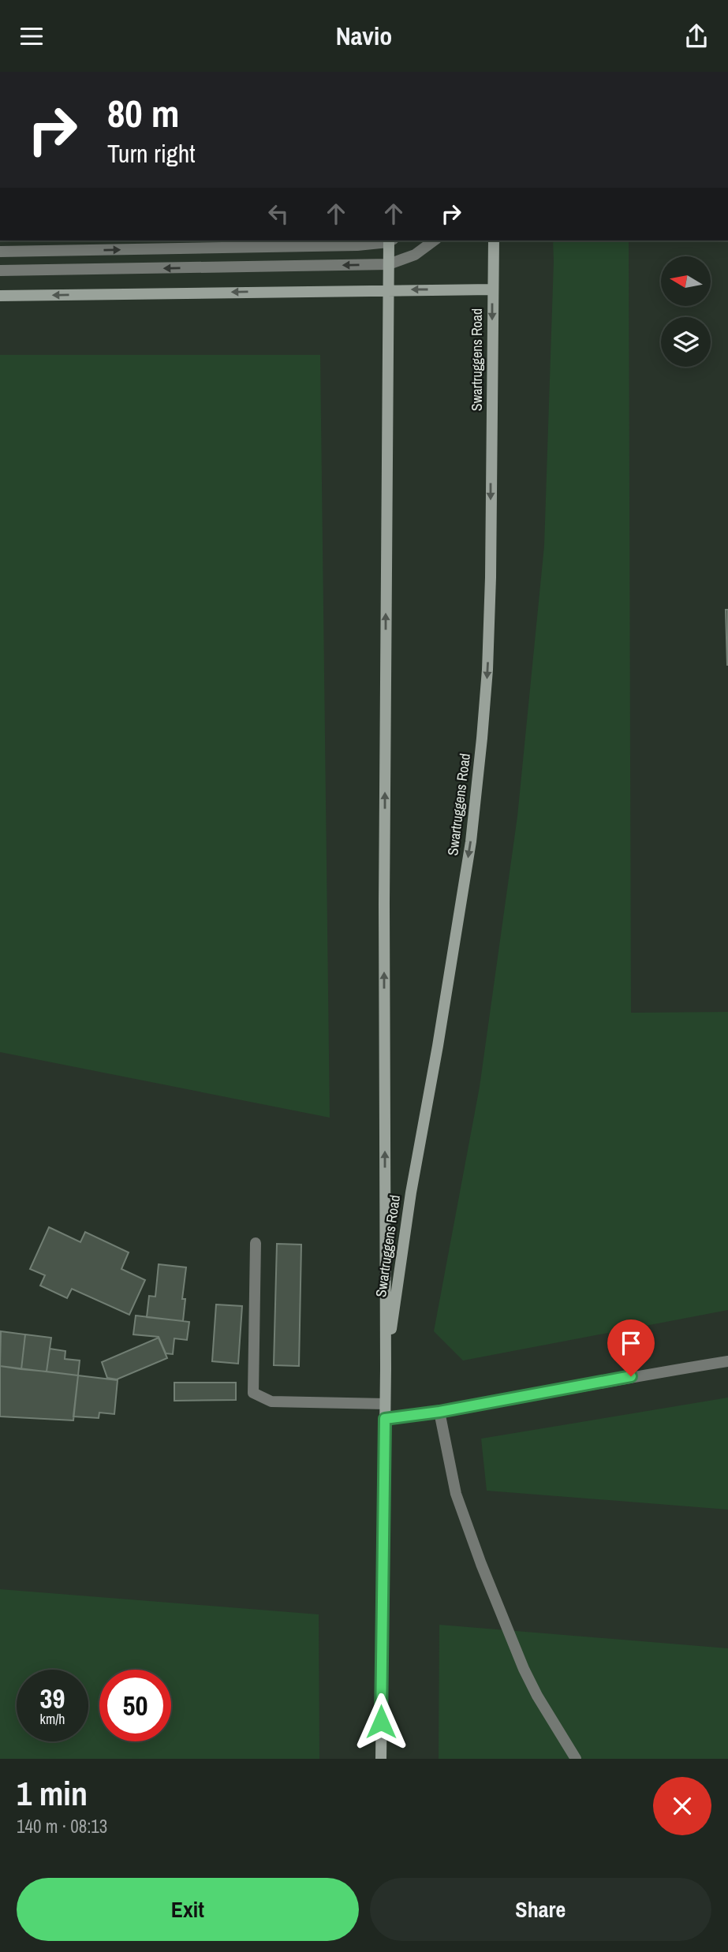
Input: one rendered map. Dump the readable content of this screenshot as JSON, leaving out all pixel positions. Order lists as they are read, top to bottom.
{
  "streets": {
    "main road": ["Swartruggens Road"]
  },
  "north": "left",
  "page": {
    "header": "Navio",
    "turn": ["80 m", "Turn right"],
    "speed": "39 km/h",
    "limit": "50",
    "heading": ["1 min", "140 m · 08:13"],
    "buttons": ["Exit", "Share"]
  }
}
